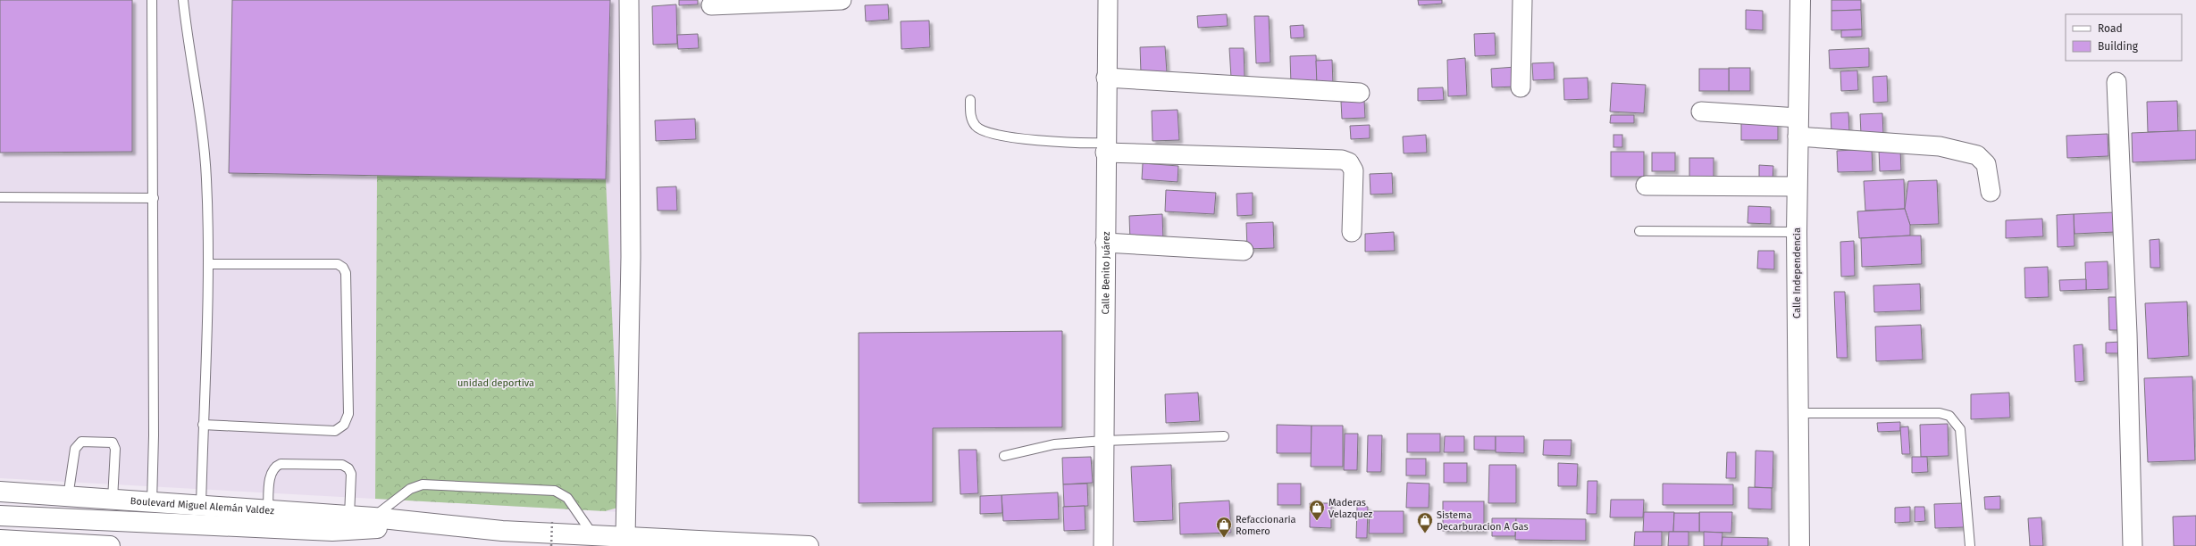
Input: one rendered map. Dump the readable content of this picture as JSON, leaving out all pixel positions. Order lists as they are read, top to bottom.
{
  "streets": {
    "main road": ["Calle Independencia", "Boulevard Miguel Alemán Valdez"],
    "street": ["Calle Benito Juárez"]
  },
  "parks": ["unidad deportiva"],
  "places": {
    "shop": ["Maderas Velazquez", "Sistema Decarburacion A Gas", "Refaccionaria Romero"]
  },
  "legend": ["Road", "Building"]
}
